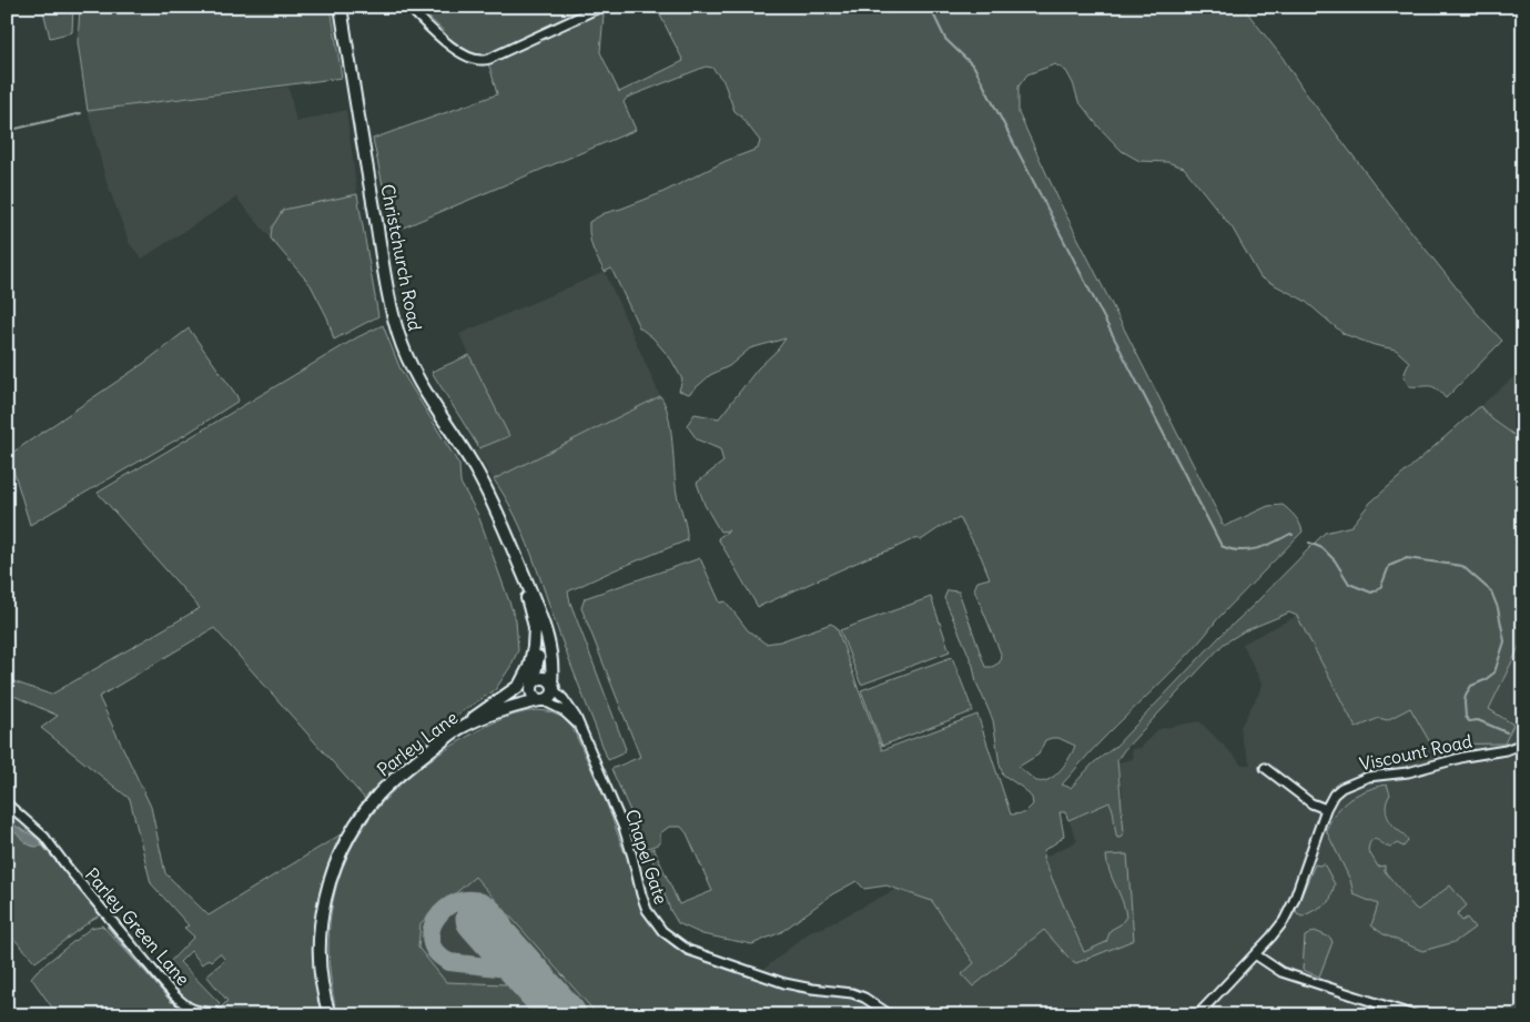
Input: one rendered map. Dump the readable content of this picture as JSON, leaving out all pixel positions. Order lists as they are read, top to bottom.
{
  "streets": {
    "main road": ["Christchurch Road", "Parley Lane"],
    "street": ["Viscount Road", "Chapel Gate", "Parley Green Lane"]
  },
  "crossings": [
    ["Christchurch Road", "Parley Lane"],
    ["Christchurch Road", "Chapel Gate"],
    ["Parley Lane", "Chapel Gate"]
  ]
}
